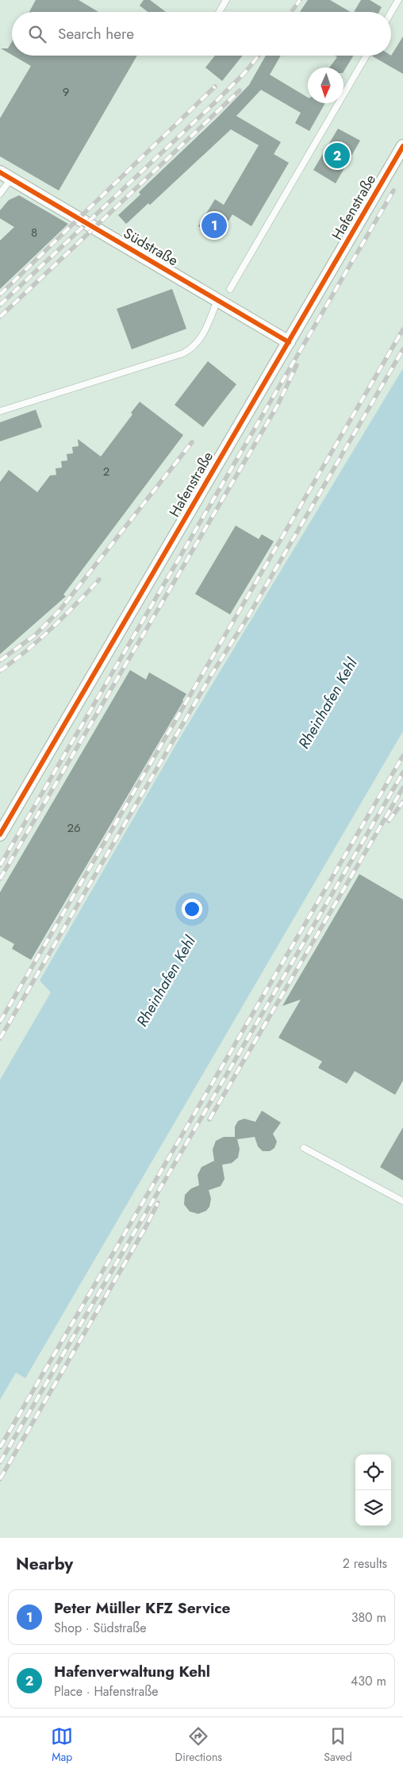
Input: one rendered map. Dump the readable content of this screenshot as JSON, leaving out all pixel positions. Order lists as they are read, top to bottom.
{
  "streets": {
    "street": ["Hafenstraße", "Südstraße"]
  },
  "crossings": [
    ["Hafenstraße", "Südstraße"]
  ],
  "water": ["Rheinhafen Kehl"],
  "house_numbers": [
    "9",
    "8",
    "2",
    "26"
  ],
  "north": "bottom",
  "page": {
    "search": "Search here",
    "pins": ["2", "1"],
    "heading": ["Nearby", "2 results"],
    "list": [
      {
        "mark": "1",
        "name": "Peter Müller KFZ Service",
        "note": "Shop · Südstraße",
        "value": "380 m"
      },
      {
        "mark": "2",
        "name": "Hafenverwaltung Kehl",
        "note": "Place · Hafenstraße",
        "value": "430 m"
      }
    ],
    "nav": ["Map", "Directions", "Saved"]
  }
}
